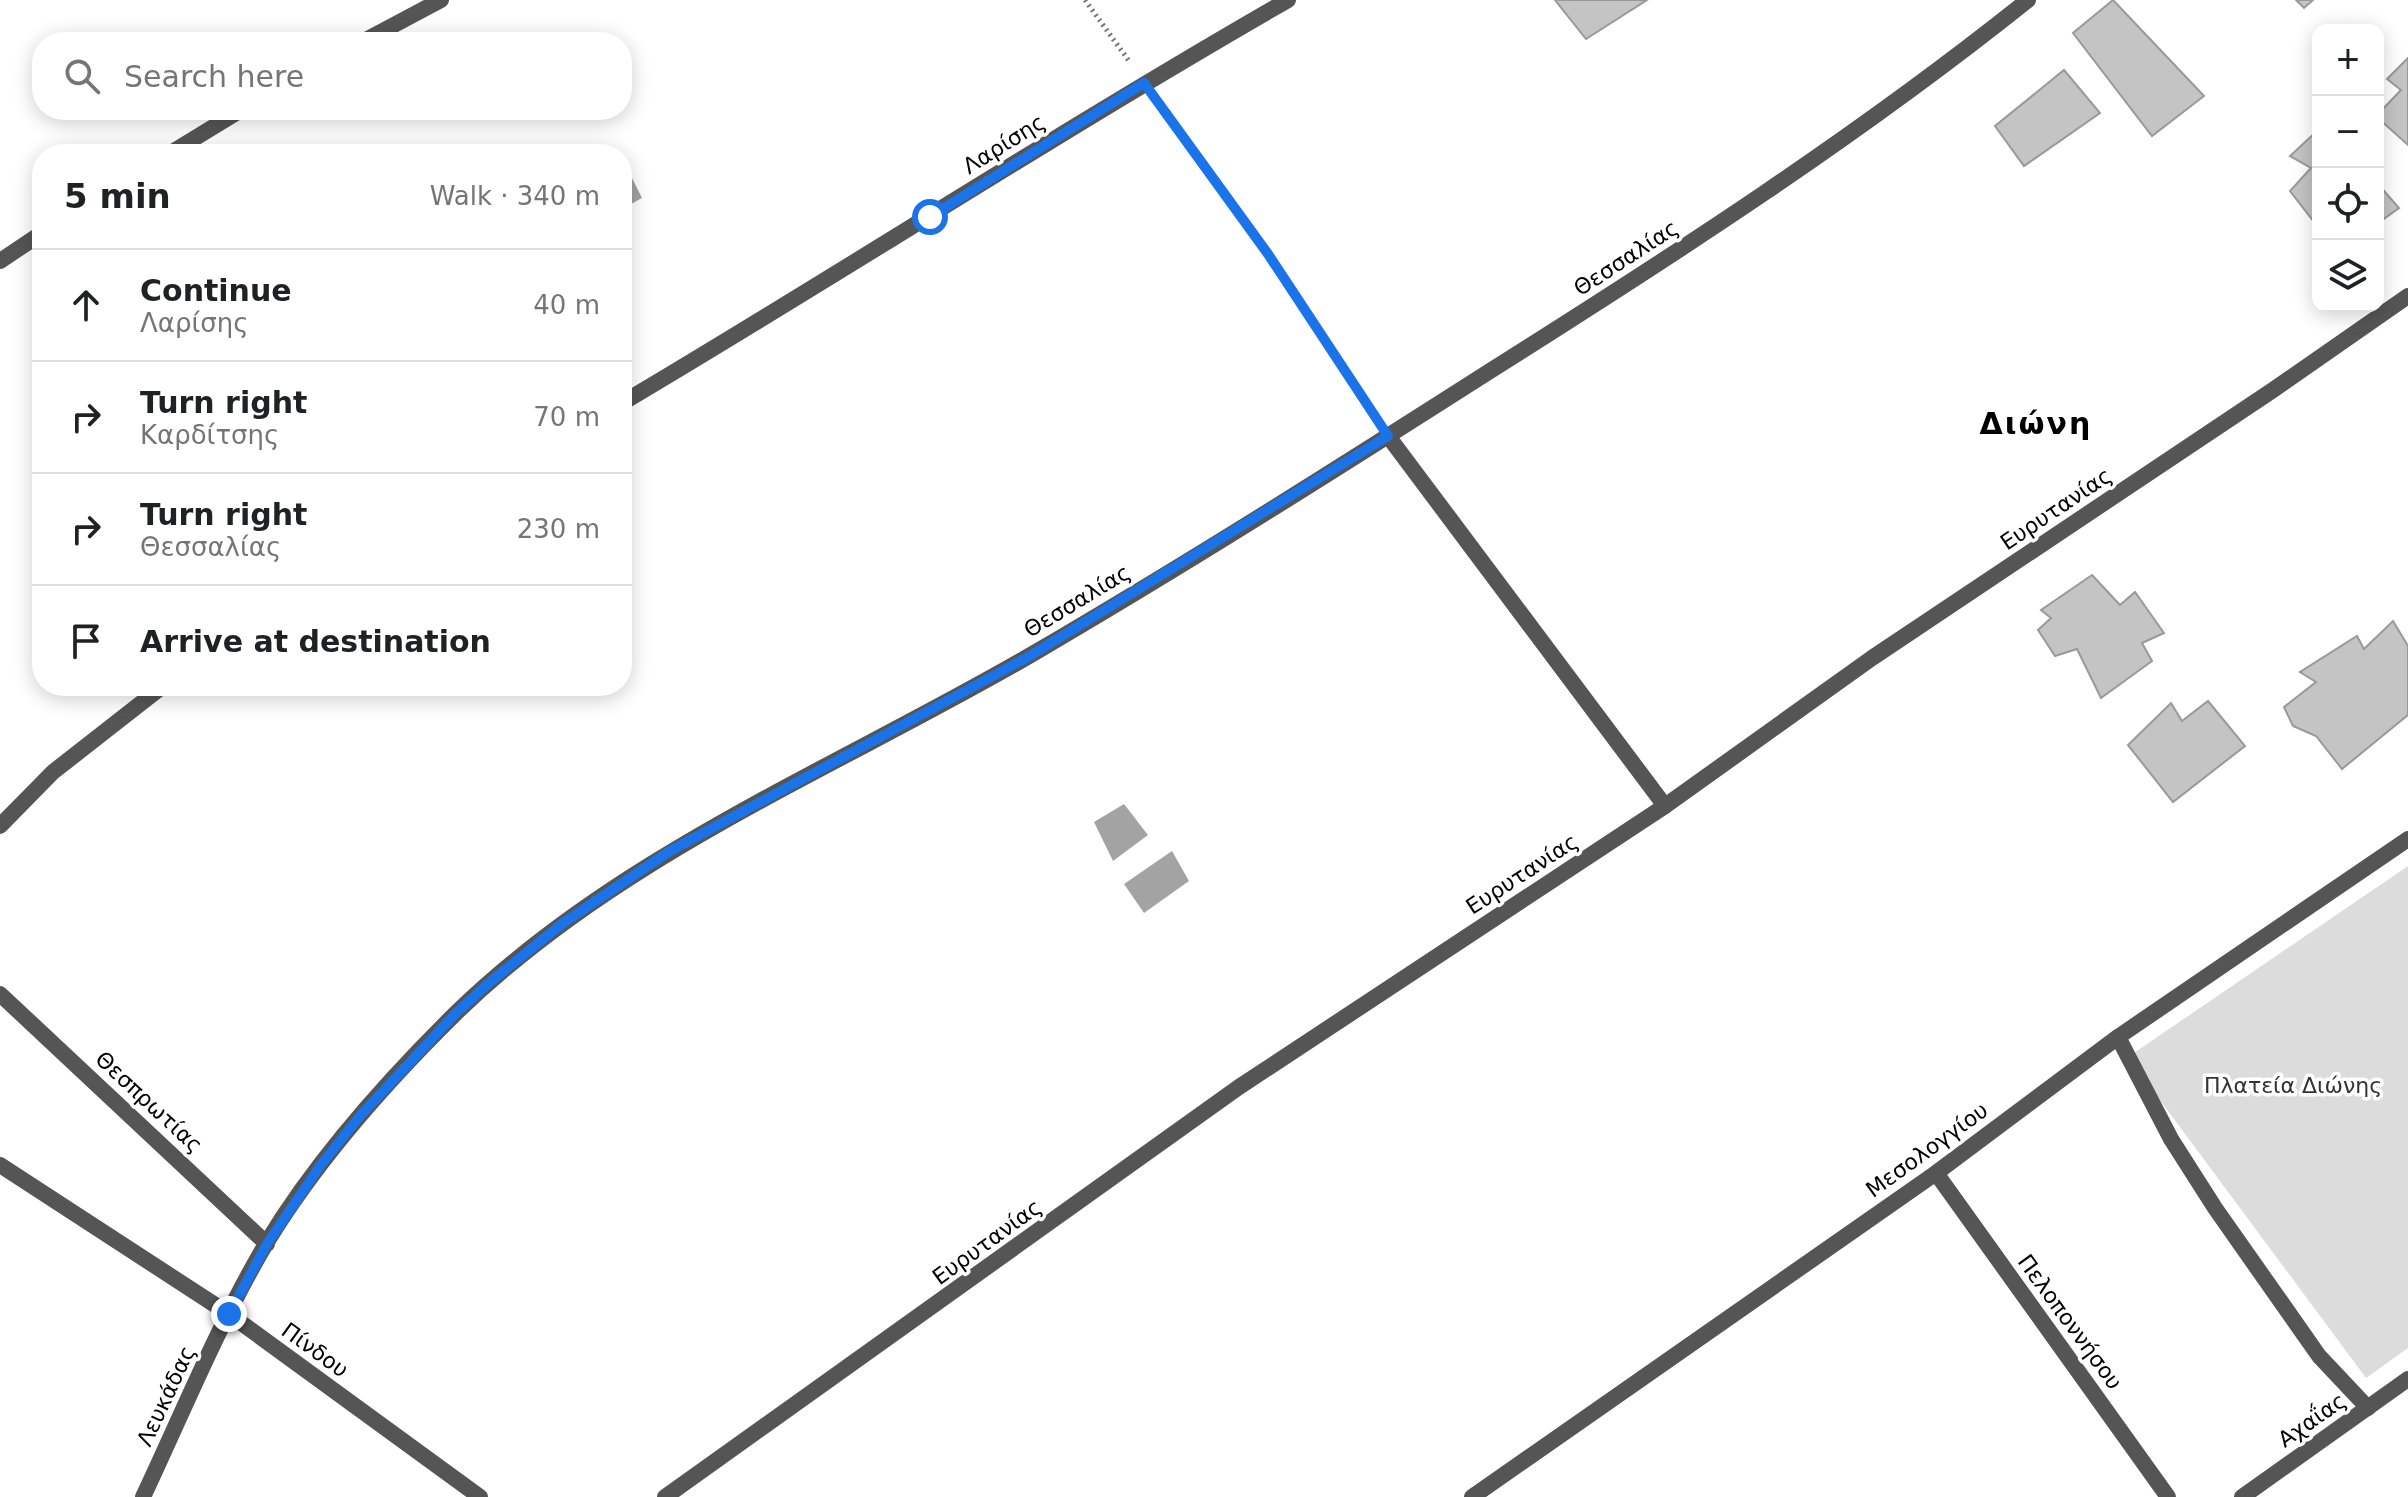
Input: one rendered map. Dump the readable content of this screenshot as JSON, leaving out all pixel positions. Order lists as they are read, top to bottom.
{
  "streets": {
    "street": [
      "Λαρίσης",
      "Θεσσαλίας",
      "Ευρυτανίας",
      "Θεσπρωτίας",
      "Μεσολογγίου",
      "Πελοποννήσου",
      "Πίνδου",
      "Λευκάδας",
      "Αχαΐας"
    ]
  },
  "crossings": [
    ["Θεσσαλίας", "Θεσπρωτίας"],
    ["Θεσσαλίας", "Πίνδου"],
    ["Θεσσαλίας", "Λευκάδας"],
    ["Μεσολογγίου", "Πελοποννήσου"],
    ["Πίνδου", "Λευκάδας"]
  ],
  "districts": ["Διώνη"],
  "parks": ["Πλατεία Διώνης"],
  "page": {
    "map_buttons": ["+", "−"],
    "search": "Search here",
    "heading": ["5 min", "Walk · 340 m"],
    "list": [
      ["Continue", "Λαρίσης", "40 m"],
      ["Turn right", "Καρδίτσης", "70 m"],
      ["Turn right", "Θεσσαλίας", "230 m"],
      "Arrive at destination"
    ]
  }
}
